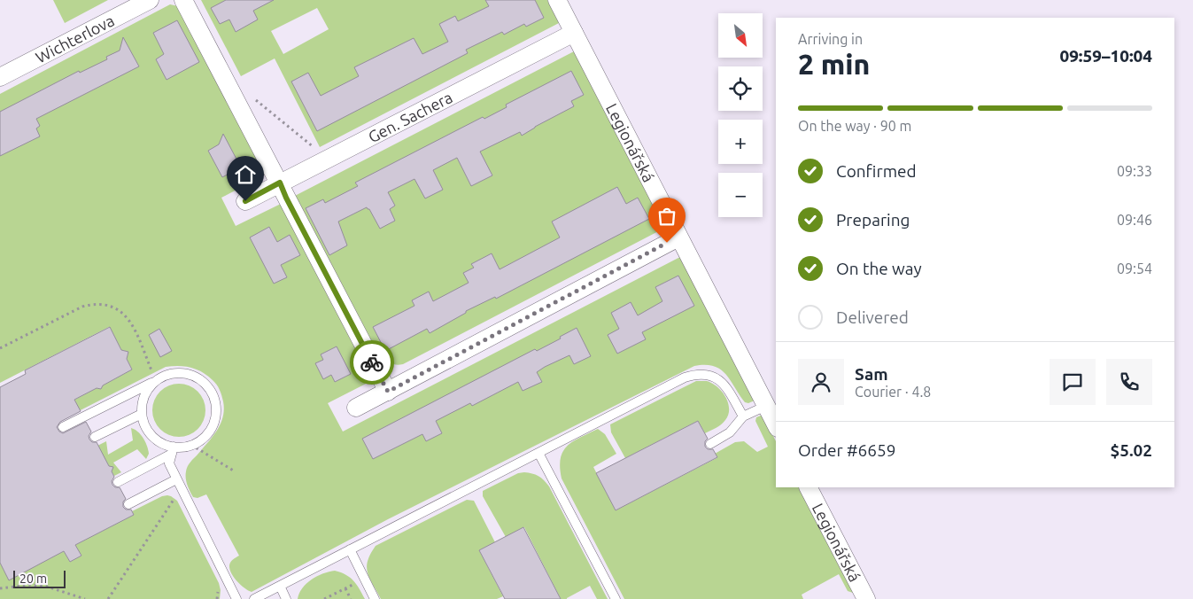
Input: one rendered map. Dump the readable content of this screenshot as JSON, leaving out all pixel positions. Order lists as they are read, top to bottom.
{
  "streets": {
    "street": ["Wichterlova", "Gen. Sachera", "Legionářská"]
  },
  "crossings": [
    ["Gen. Sachera", "Legionářská"]
  ],
  "scale_bar": "20 m",
  "north": "bottom right",
  "page": {
    "map_buttons": ["+", "−"],
    "heading": ["2 min", "Arriving in", "09:59–10:04"],
    "panel": [
      "Sam",
      "Courier · 4.8",
      "Order #6659",
      "$5.02"
    ],
    "bar": "On the way · 90 m",
    "list": [
      ["Confirmed", "09:33"],
      ["Preparing", "09:46"],
      ["On the way", "09:54"],
      "Delivered"
    ],
    "scale": "20 m"
  }
}
